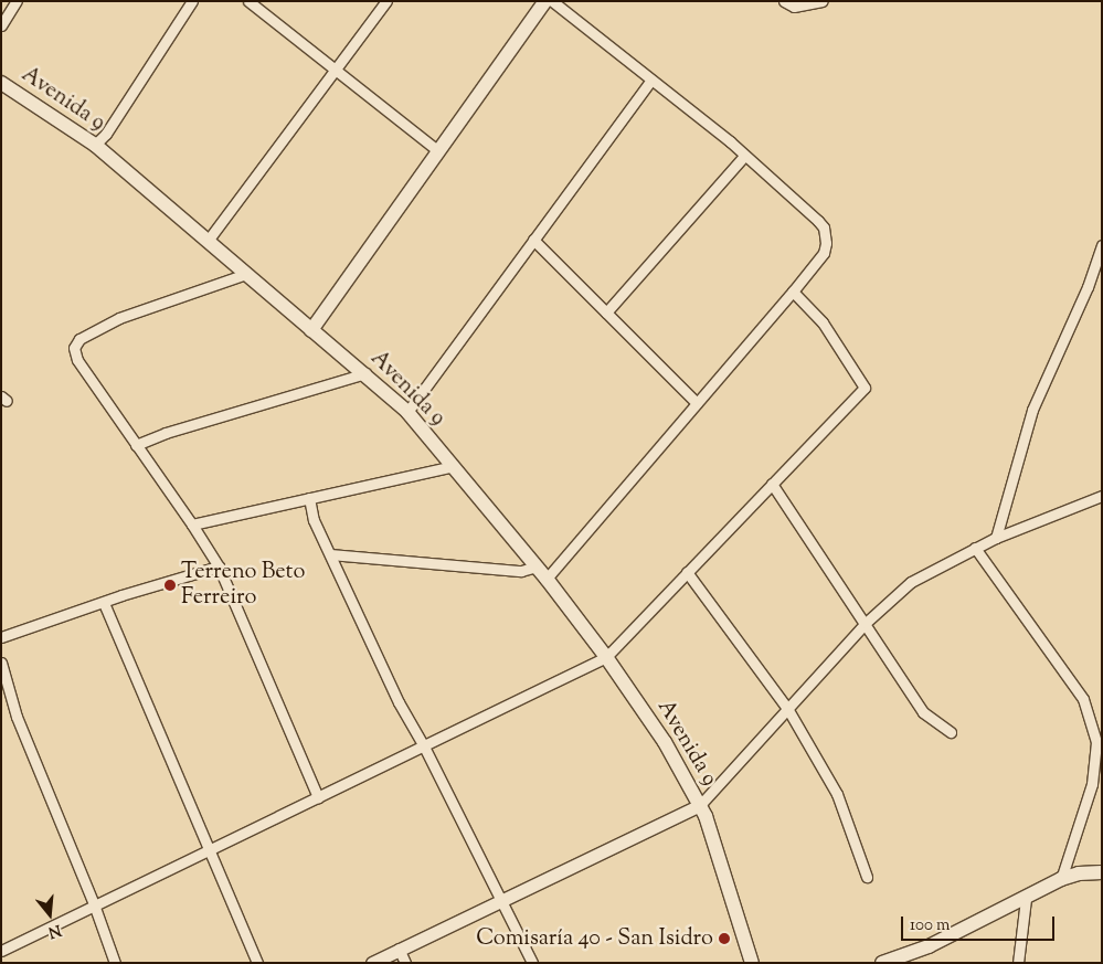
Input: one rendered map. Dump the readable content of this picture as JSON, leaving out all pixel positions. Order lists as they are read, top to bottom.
{
  "streets": {
    "main road": ["Avenida 9"]
  },
  "places": ["Terreno Beto Ferreiro", "Comisaría 40 - San Isidro"],
  "scale_bar": "100 m",
  "north": "bottom"
}
